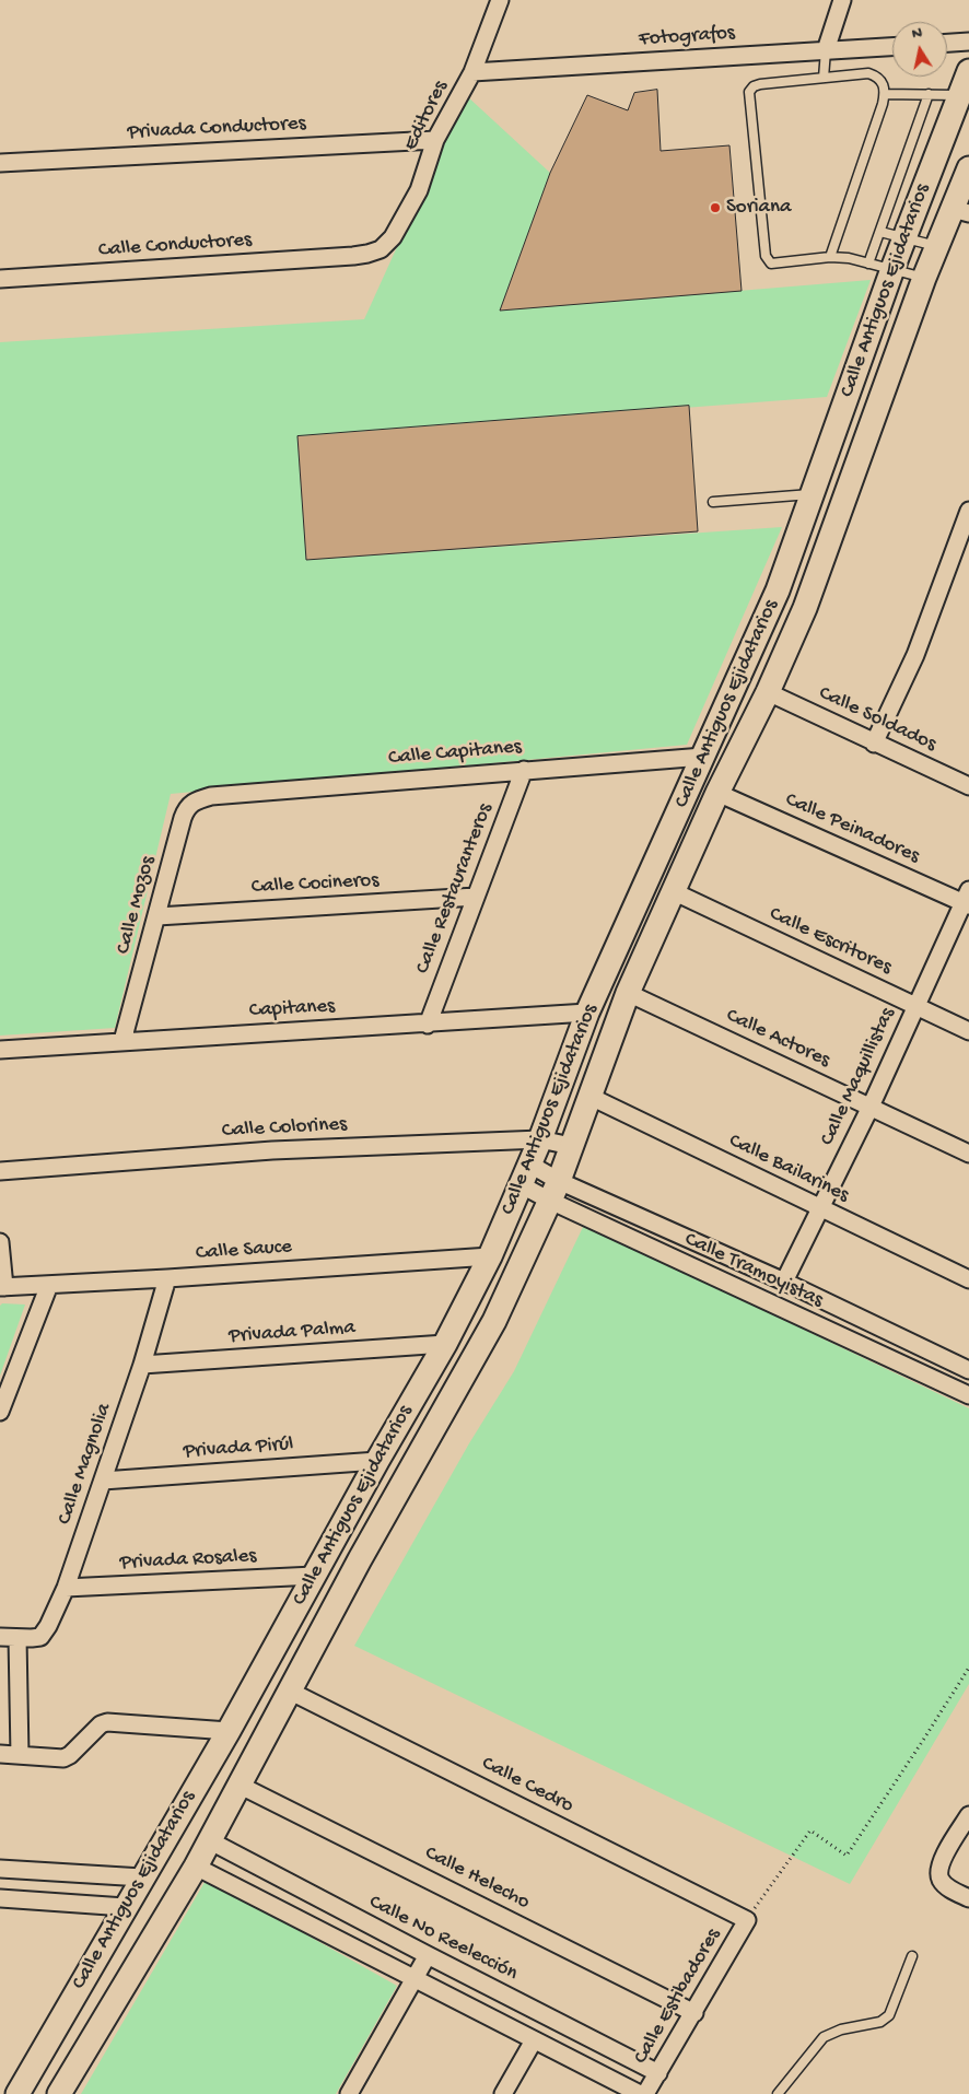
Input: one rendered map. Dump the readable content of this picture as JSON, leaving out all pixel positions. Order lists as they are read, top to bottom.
{
  "streets": {
    "street": [
      "Fotografos",
      "Editores",
      "Privada Conductores",
      "Calle Conductores",
      "Calle Antiguos Ejidatarios",
      "Calle Soldados",
      "Calle Capitanes",
      "Calle Peinadores",
      "Calle Cocineros",
      "Calle Restauranteros",
      "Calle Mozos",
      "Calle Escritores",
      "Capitanes",
      "Calle Actores",
      "Calle Maquillistas",
      "Calle Colorines",
      "Calle Bailarines",
      "Calle Sauce",
      "Calle Tramoyistas",
      "Privada Palma",
      "Privada Pirúl",
      "Calle Magnolia",
      "Privada Rosales",
      "Calle Cedro",
      "Calle Helecho",
      "Calle No Reelección",
      "Calle Estibadores"
    ]
  },
  "crossings": [
    ["Fotografos", "Editores"],
    ["Editores", "Privada Conductores"],
    ["Editores", "Calle Conductores"],
    ["Calle Antiguos Ejidatarios", "Calle Soldados"],
    ["Calle Antiguos Ejidatarios", "Calle Capitanes"],
    ["Calle Antiguos Ejidatarios", "Calle Peinadores"],
    ["Calle Antiguos Ejidatarios", "Calle Escritores"],
    ["Calle Antiguos Ejidatarios", "Capitanes"],
    ["Calle Antiguos Ejidatarios", "Calle Actores"],
    ["Calle Antiguos Ejidatarios", "Calle Colorines"],
    ["Calle Antiguos Ejidatarios", "Calle Bailarines"],
    ["Calle Antiguos Ejidatarios", "Calle Sauce"],
    ["Calle Antiguos Ejidatarios", "Calle Tramoyistas"],
    ["Calle Antiguos Ejidatarios", "Privada Palma"],
    ["Calle Antiguos Ejidatarios", "Privada Pirúl"],
    ["Calle Antiguos Ejidatarios", "Privada Rosales"],
    ["Calle Antiguos Ejidatarios", "Calle Cedro"],
    ["Calle Antiguos Ejidatarios", "Calle Helecho"],
    ["Calle Antiguos Ejidatarios", "Calle No Reelección"],
    ["Calle Capitanes", "Calle Restauranteros"],
    ["Calle Capitanes", "Calle Mozos"],
    ["Calle Peinadores", "Calle Maquillistas"],
    ["Calle Cocineros", "Calle Restauranteros"],
    ["Calle Cocineros", "Calle Mozos"],
    ["Calle Restauranteros", "Capitanes"],
    ["Calle Mozos", "Capitanes"],
    ["Calle Escritores", "Calle Maquillistas"],
    ["Calle Actores", "Calle Maquillistas"],
    ["Calle Maquillistas", "Calle Bailarines"],
    ["Calle Maquillistas", "Calle Tramoyistas"],
    ["Calle Sauce", "Calle Magnolia"],
    ["Privada Palma", "Calle Magnolia"],
    ["Privada Pirúl", "Calle Magnolia"],
    ["Calle Magnolia", "Privada Rosales"],
    ["Calle Cedro", "Calle Estibadores"],
    ["Calle Helecho", "Calle Estibadores"],
    ["Calle No Reelección", "Calle Estibadores"]
  ],
  "places": ["Soriana"],
  "north": "top"
}
